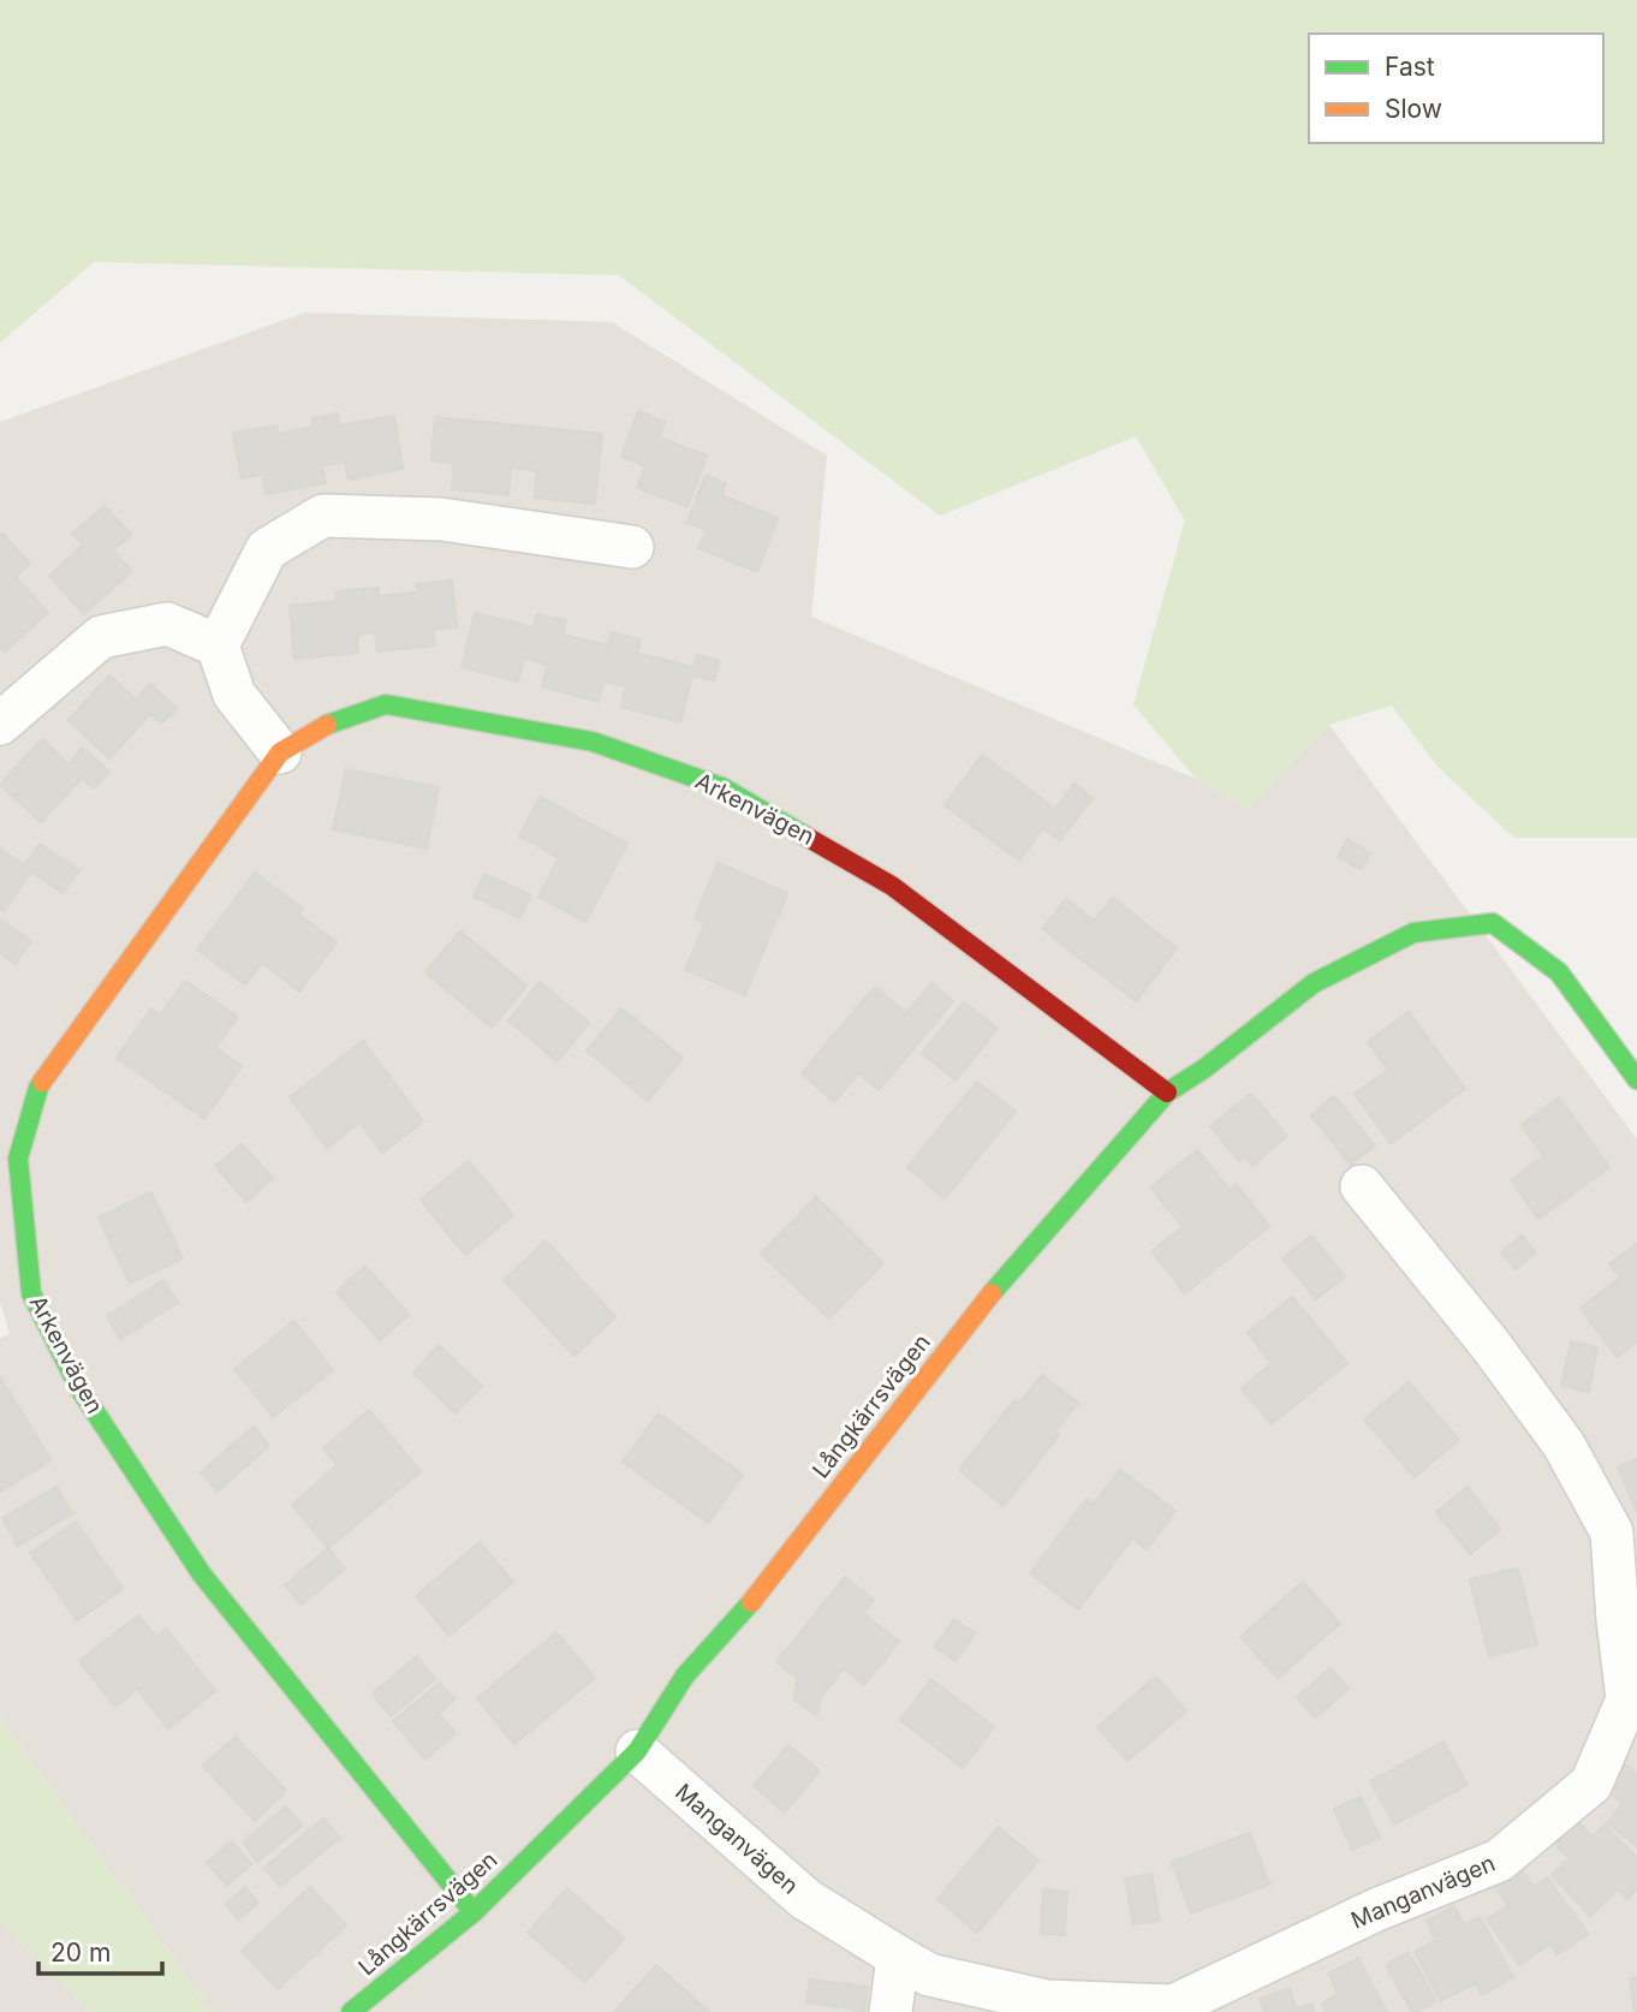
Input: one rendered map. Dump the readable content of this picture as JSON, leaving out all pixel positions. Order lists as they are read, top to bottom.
{
  "streets": {
    "street": ["Arkenvägen", "Långkärrsvägen", "Manganvägen"]
  },
  "crossings": [
    ["Arkenvägen", "Långkärrsvägen"],
    ["Långkärrsvägen", "Manganvägen"]
  ],
  "legend": ["Fast", "Slow"],
  "scale_bar": "20 m"
}
